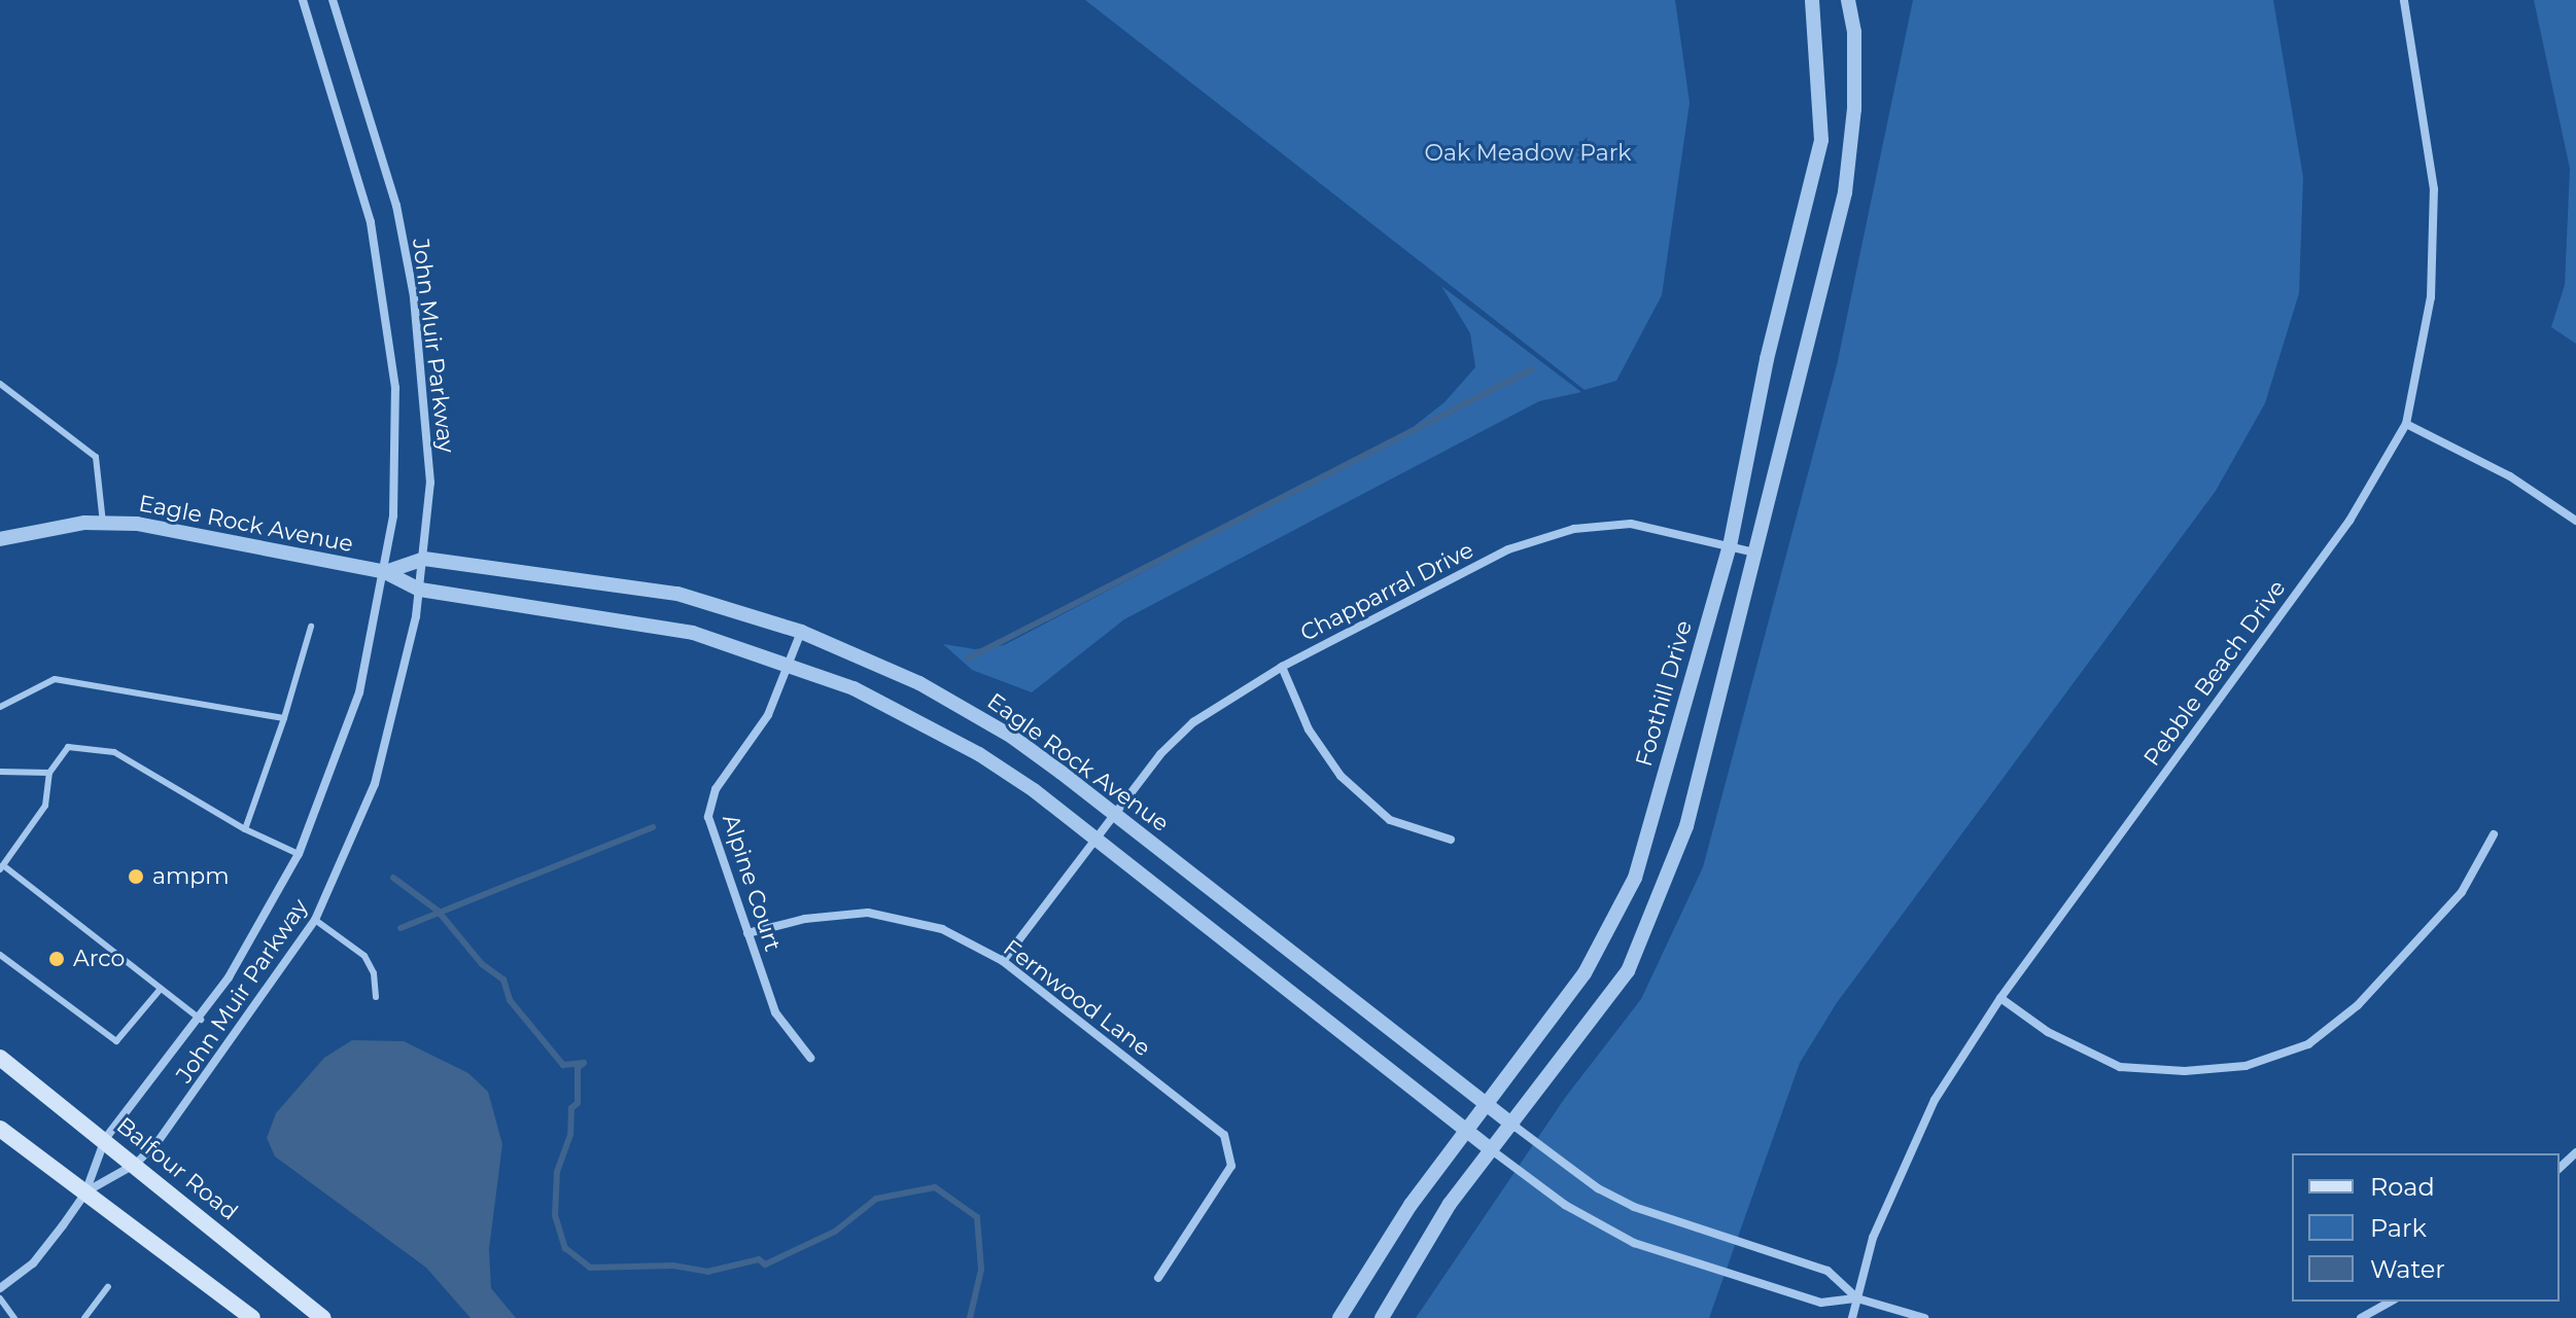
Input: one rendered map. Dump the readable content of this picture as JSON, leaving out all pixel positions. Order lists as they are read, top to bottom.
{
  "streets": {
    "main road": ["Balfour Road"],
    "street": [
      "John Muir Parkway",
      "Eagle Rock Avenue",
      "Chapparral Drive",
      "Pebble Beach Drive",
      "Foothill Drive",
      "Alpine Court",
      "Fernwood Lane"
    ]
  },
  "crossings": [
    ["John Muir Parkway", "Eagle Rock Avenue"],
    ["John Muir Parkway", "Balfour Road"],
    ["Eagle Rock Avenue", "Chapparral Drive"],
    ["Eagle Rock Avenue", "Foothill Drive"],
    ["Eagle Rock Avenue", "Alpine Court"],
    ["Chapparral Drive", "Foothill Drive"],
    ["Chapparral Drive", "Fernwood Lane"],
    ["Alpine Court", "Fernwood Lane"]
  ],
  "parks": ["Oak Meadow Park"],
  "places": ["ampm", "Arco"],
  "legend": ["Road", "Park", "Water"]
}
